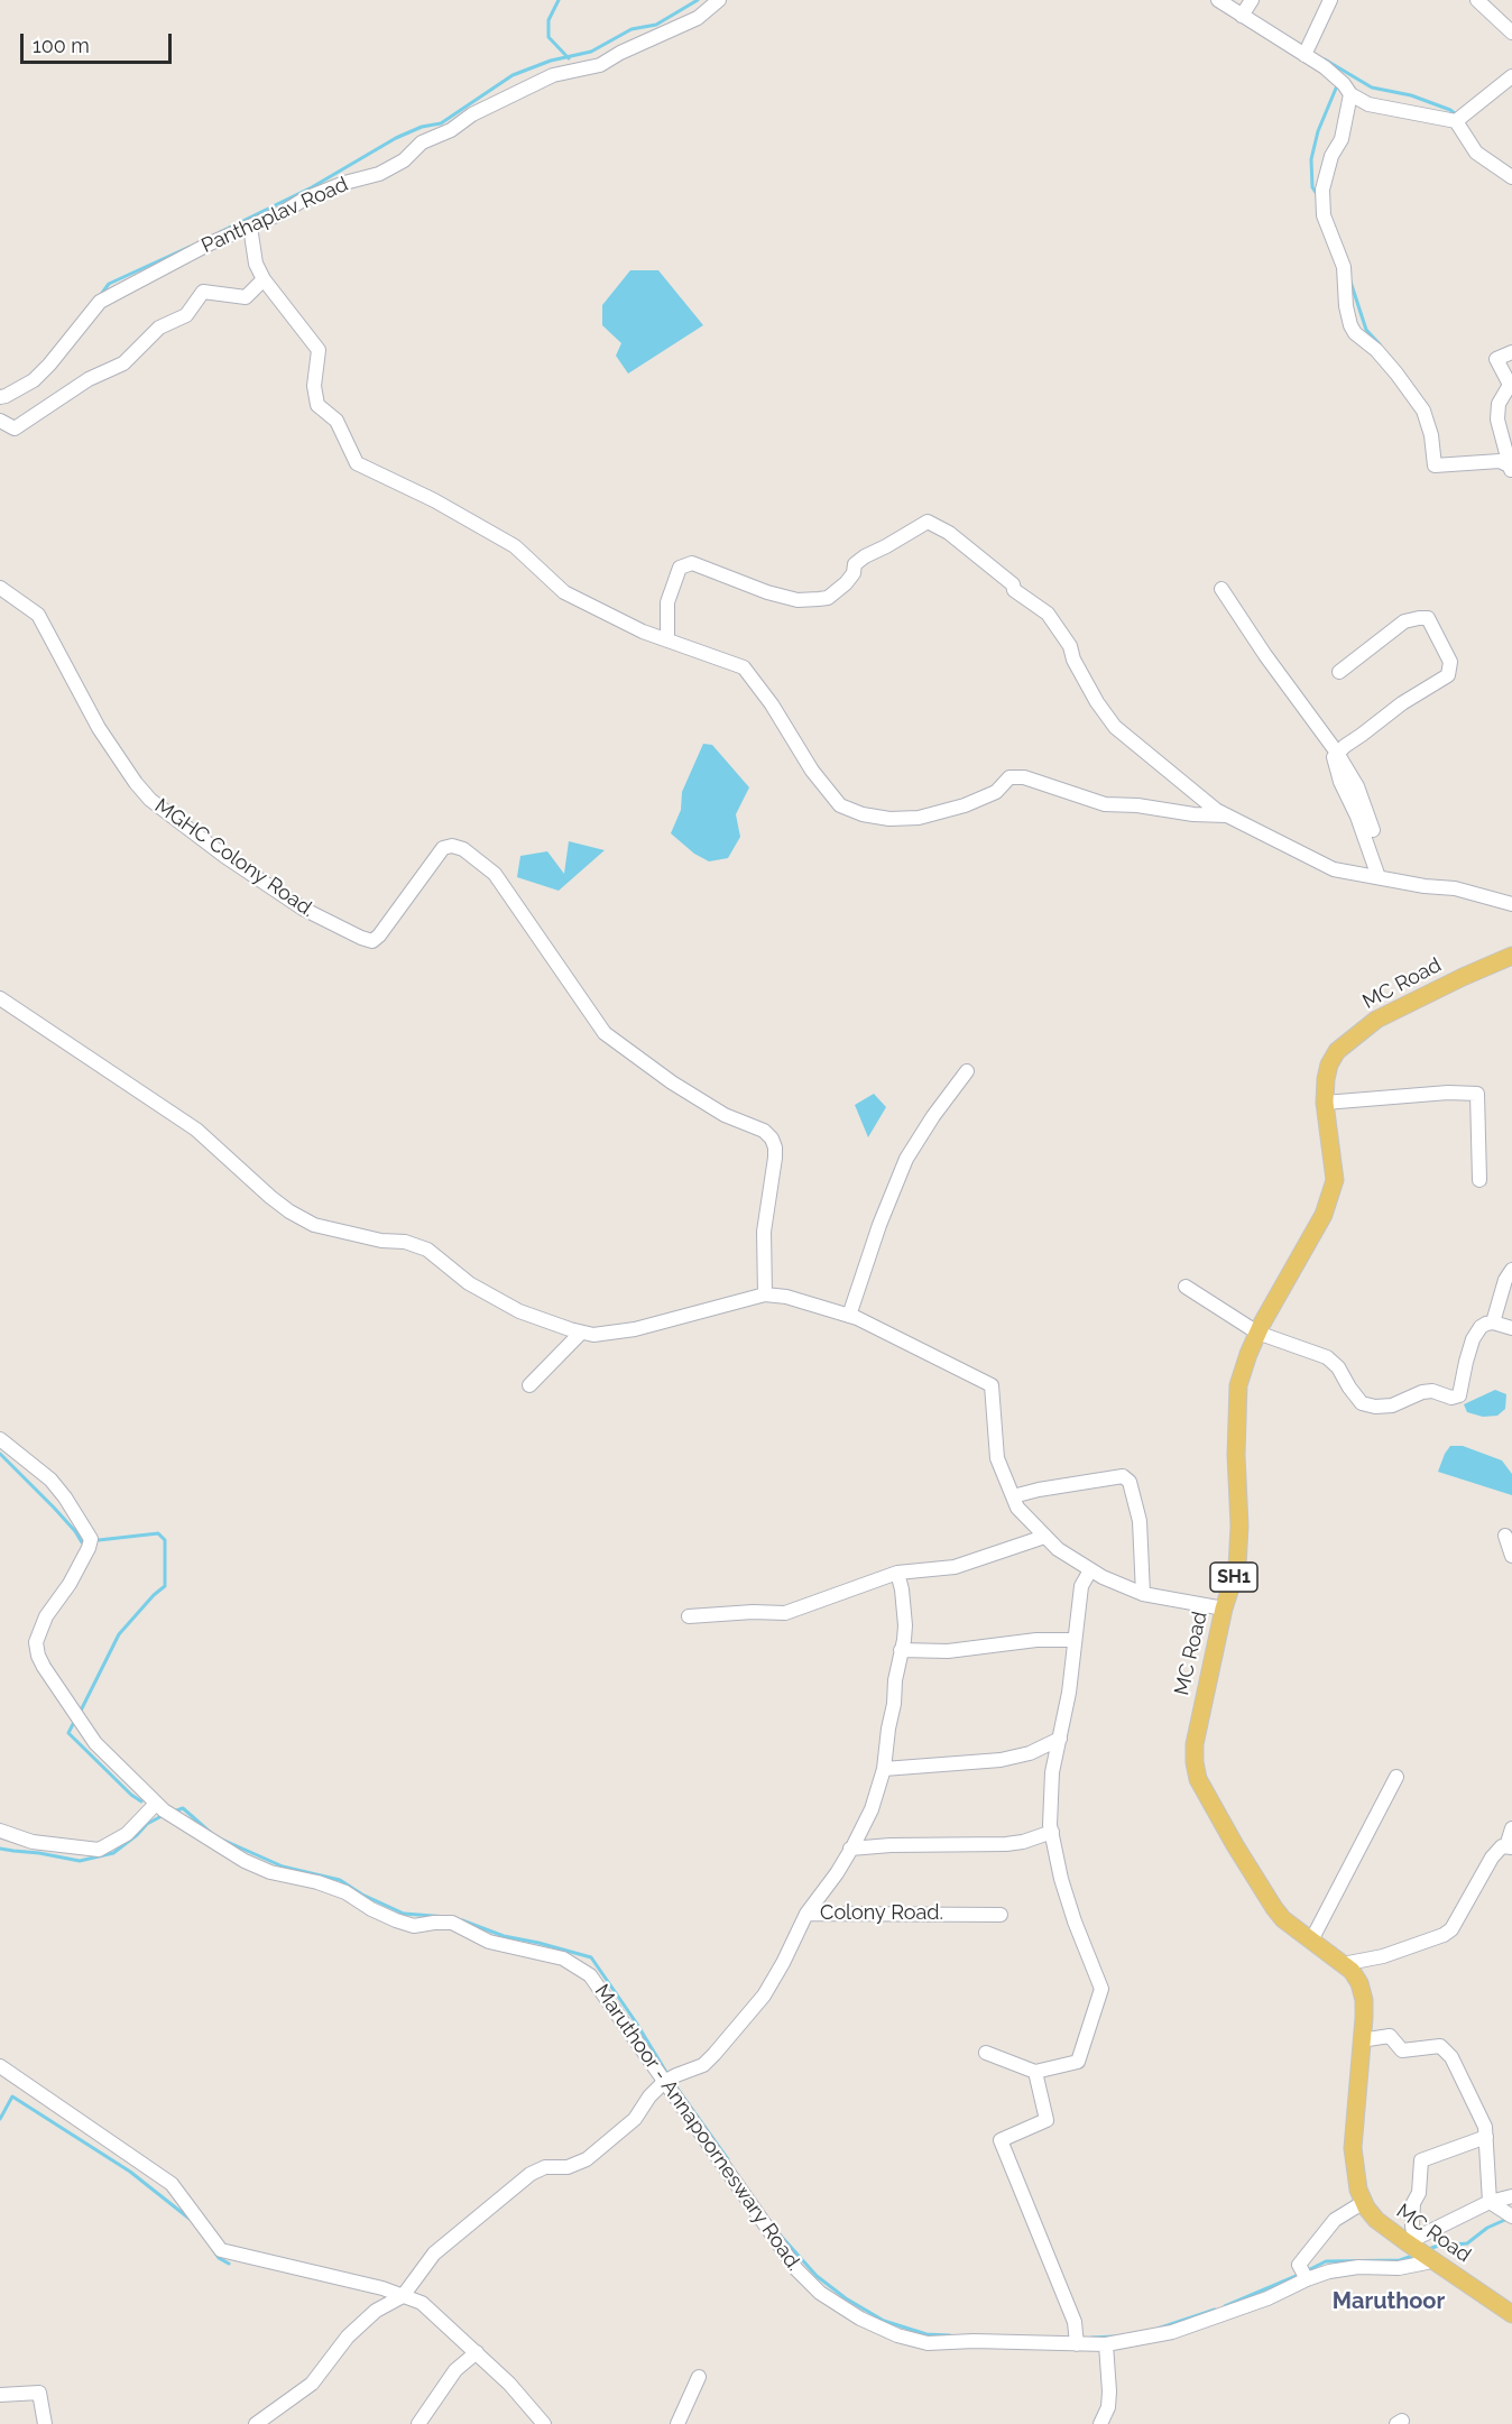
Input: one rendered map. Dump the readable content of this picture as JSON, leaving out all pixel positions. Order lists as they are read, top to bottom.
{
  "streets": {
    "main road": ["MC Road", "SH1"],
    "street": [
      "Panthaplav Road",
      "MGHC Colony Road.",
      "Colony Road.",
      "Maruthoor - Annapoorneswary Road."
    ]
  },
  "crossings": [
    ["MC Road", "Maruthoor - Annapoorneswary Road."]
  ],
  "districts": ["Maruthoor"],
  "scale_bar": "100 m"
}
